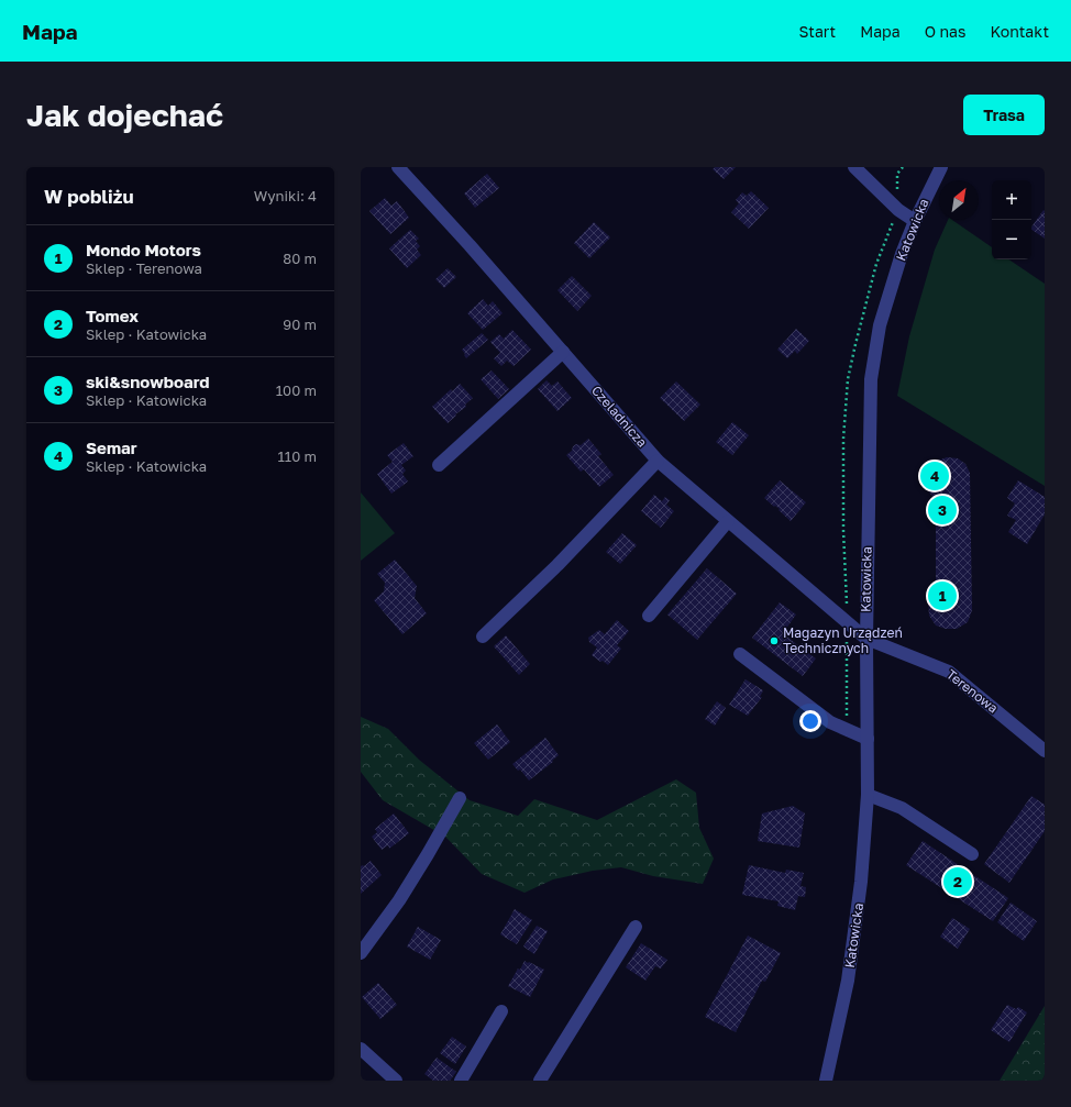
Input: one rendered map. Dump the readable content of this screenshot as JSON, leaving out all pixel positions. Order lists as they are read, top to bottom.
{
  "streets": {
    "street": ["Katowicka", "Czeladnicza", "Terenowa"]
  },
  "crossings": [
    ["Katowicka", "Czeladnicza"],
    ["Katowicka", "Terenowa"],
    ["Czeladnicza", "Terenowa"]
  ],
  "places": ["Magazyn Urządzeń Technicznych"],
  "north": "top right",
  "page": {
    "header": "Mapa",
    "nav": [
      "Start",
      "Mapa",
      "O nas",
      "Kontakt"
    ],
    "buttons": "Trasa",
    "title": "Jak dojechać",
    "heading": ["W pobliżu", "Wyniki: 4"],
    "map_buttons": ["+", "−"],
    "list": [
      {
        "mark": "1",
        "name": "Mondo Motors",
        "note": "Sklep · Terenowa",
        "value": "80 m"
      },
      {
        "mark": "2",
        "name": "Tomex",
        "note": "Sklep · Katowicka",
        "value": "90 m"
      },
      {
        "mark": "3",
        "name": "ski&snowboard",
        "note": "Sklep · Katowicka",
        "value": "100 m"
      },
      {
        "mark": "4",
        "name": "Semar",
        "note": "Sklep · Katowicka",
        "value": "110 m"
      }
    ],
    "pins": [
      "4",
      "3",
      "1",
      "2"
    ]
  }
}
